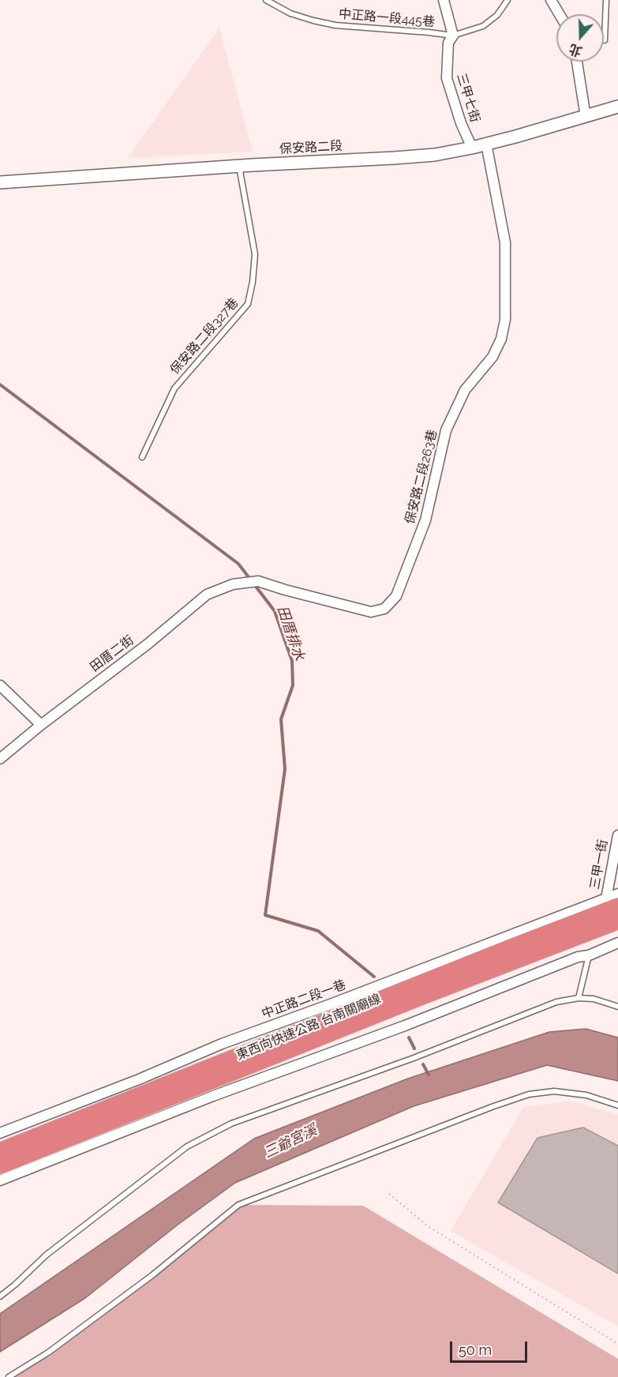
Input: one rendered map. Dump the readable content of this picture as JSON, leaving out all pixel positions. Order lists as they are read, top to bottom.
{
  "streets": {
    "highway": ["東西向快速公路 台南關廟線"],
    "street": [
      "三甲七街",
      "保安路二段",
      "保安路二段263巷",
      "田厝二街",
      "三甲一街",
      "中正路二段一巷"
    ],
    "lane": ["中正路一段445巷", "保安路二段327巷"]
  },
  "crossings": [
    ["中正路一段445巷", "三甲七街"],
    ["三甲七街", "保安路二段"],
    ["保安路二段", "保安路二段327巷"],
    ["保安路二段", "保安路二段263巷"],
    ["保安路二段263巷", "田厝二街"],
    ["三甲一街", "中正路二段一巷"],
    ["三甲一街", "東西向快速公路 台南關廟線"],
    ["中正路二段一巷", "東西向快速公路 台南關廟線"]
  ],
  "water": ["田厝排水", "三爺宮溪"],
  "scale_bar": "50 m",
  "north": "bottom"
}
